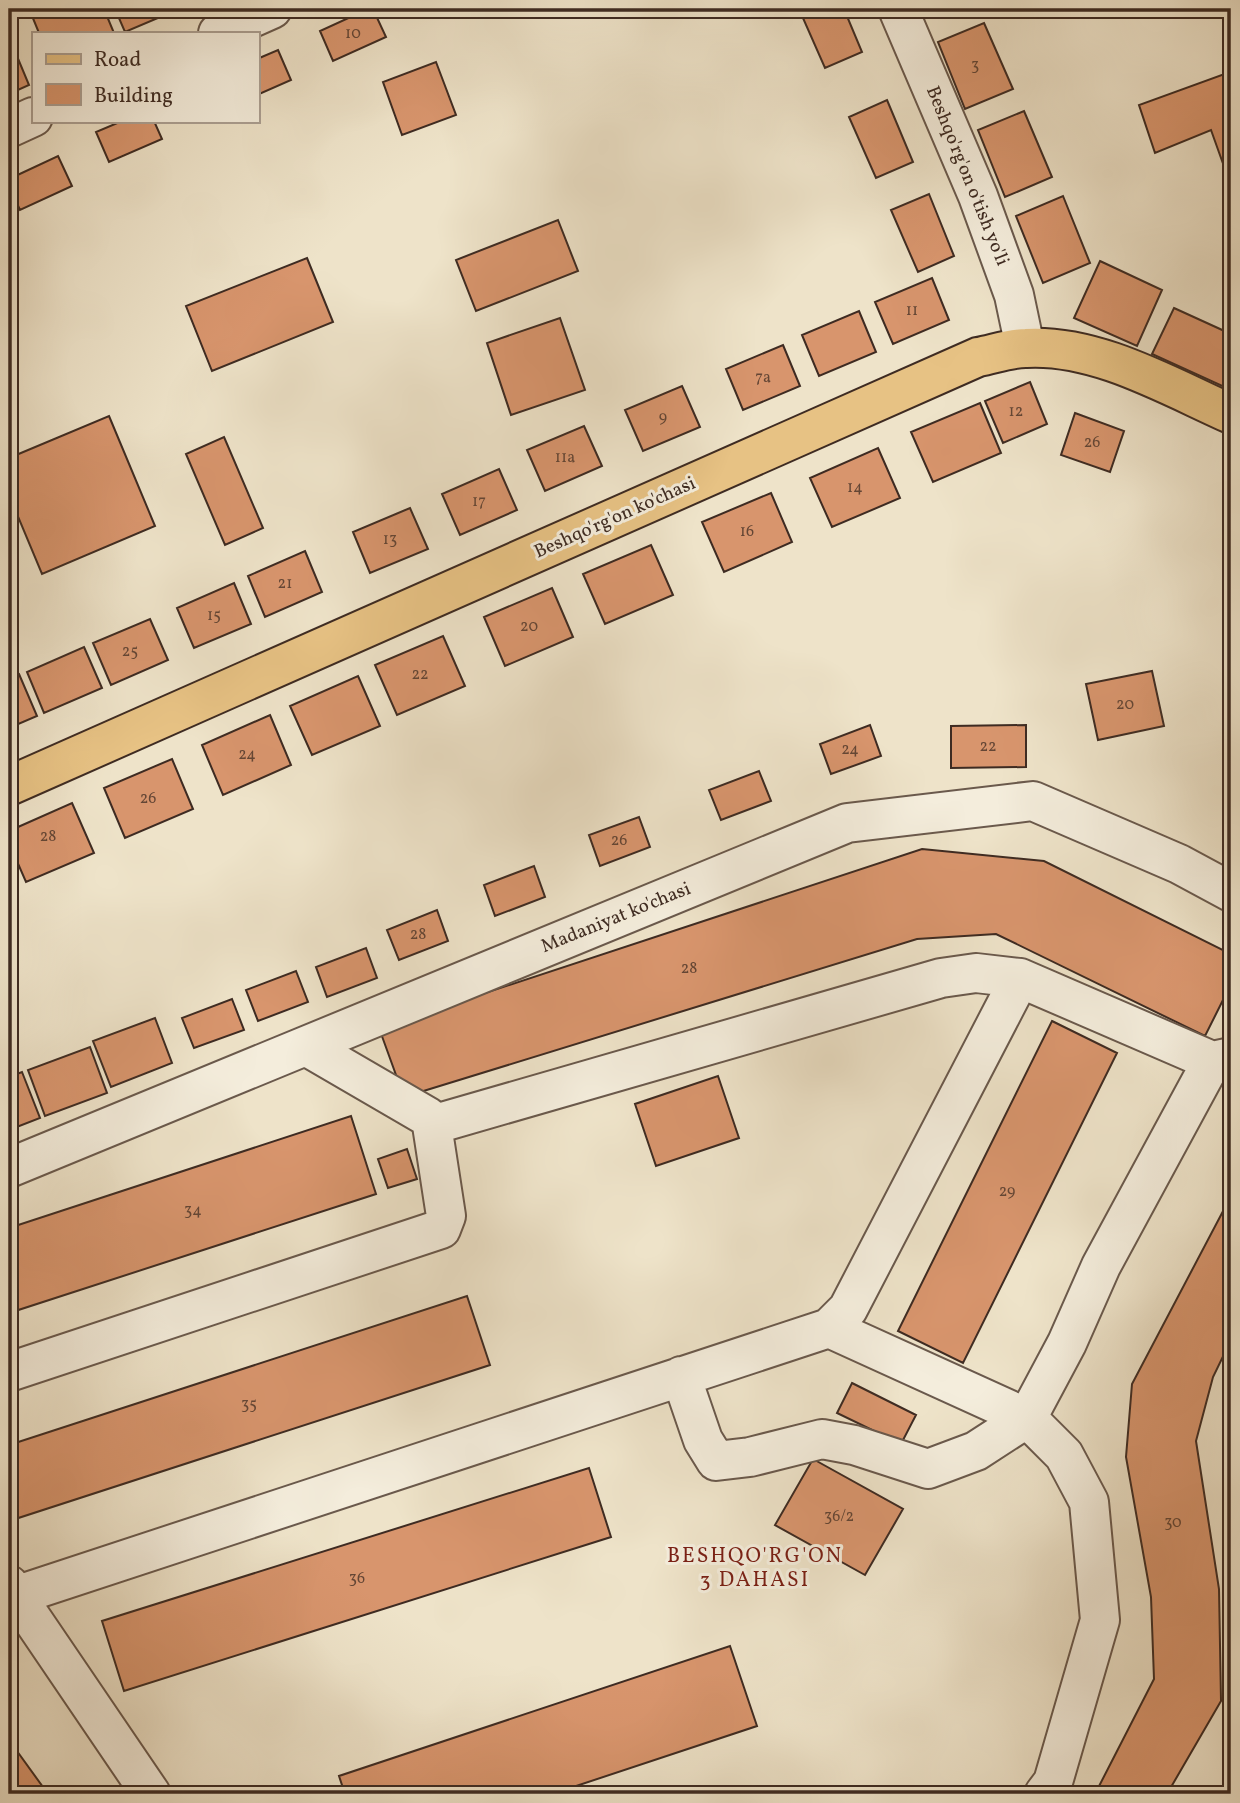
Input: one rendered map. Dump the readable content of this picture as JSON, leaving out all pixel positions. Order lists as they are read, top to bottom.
{
  "streets": {
    "main road": ["Beshqo'rg'on ko'chasi"],
    "street": ["Beshqo'rg'on o'tish yo'li", "Madaniyat ko'chasi"]
  },
  "crossings": [
    ["Beshqo'rg'on o'tish yo'li", "Beshqo'rg'on ko'chasi"]
  ],
  "districts": ["BESHQO'RG'ON 3 DAHASI"],
  "house_numbers": [
    "10",
    "3",
    "11",
    "7a",
    "12",
    "9",
    "26",
    "11a",
    "14",
    "17",
    "16",
    "13",
    "21",
    "15",
    "20",
    "25",
    "22",
    "20",
    "22",
    "24",
    "24",
    "26",
    "28",
    "26",
    "28",
    "28",
    "29",
    "34",
    "35",
    "36/2",
    "30",
    "36"
  ],
  "legend": ["Road", "Building"]
}
